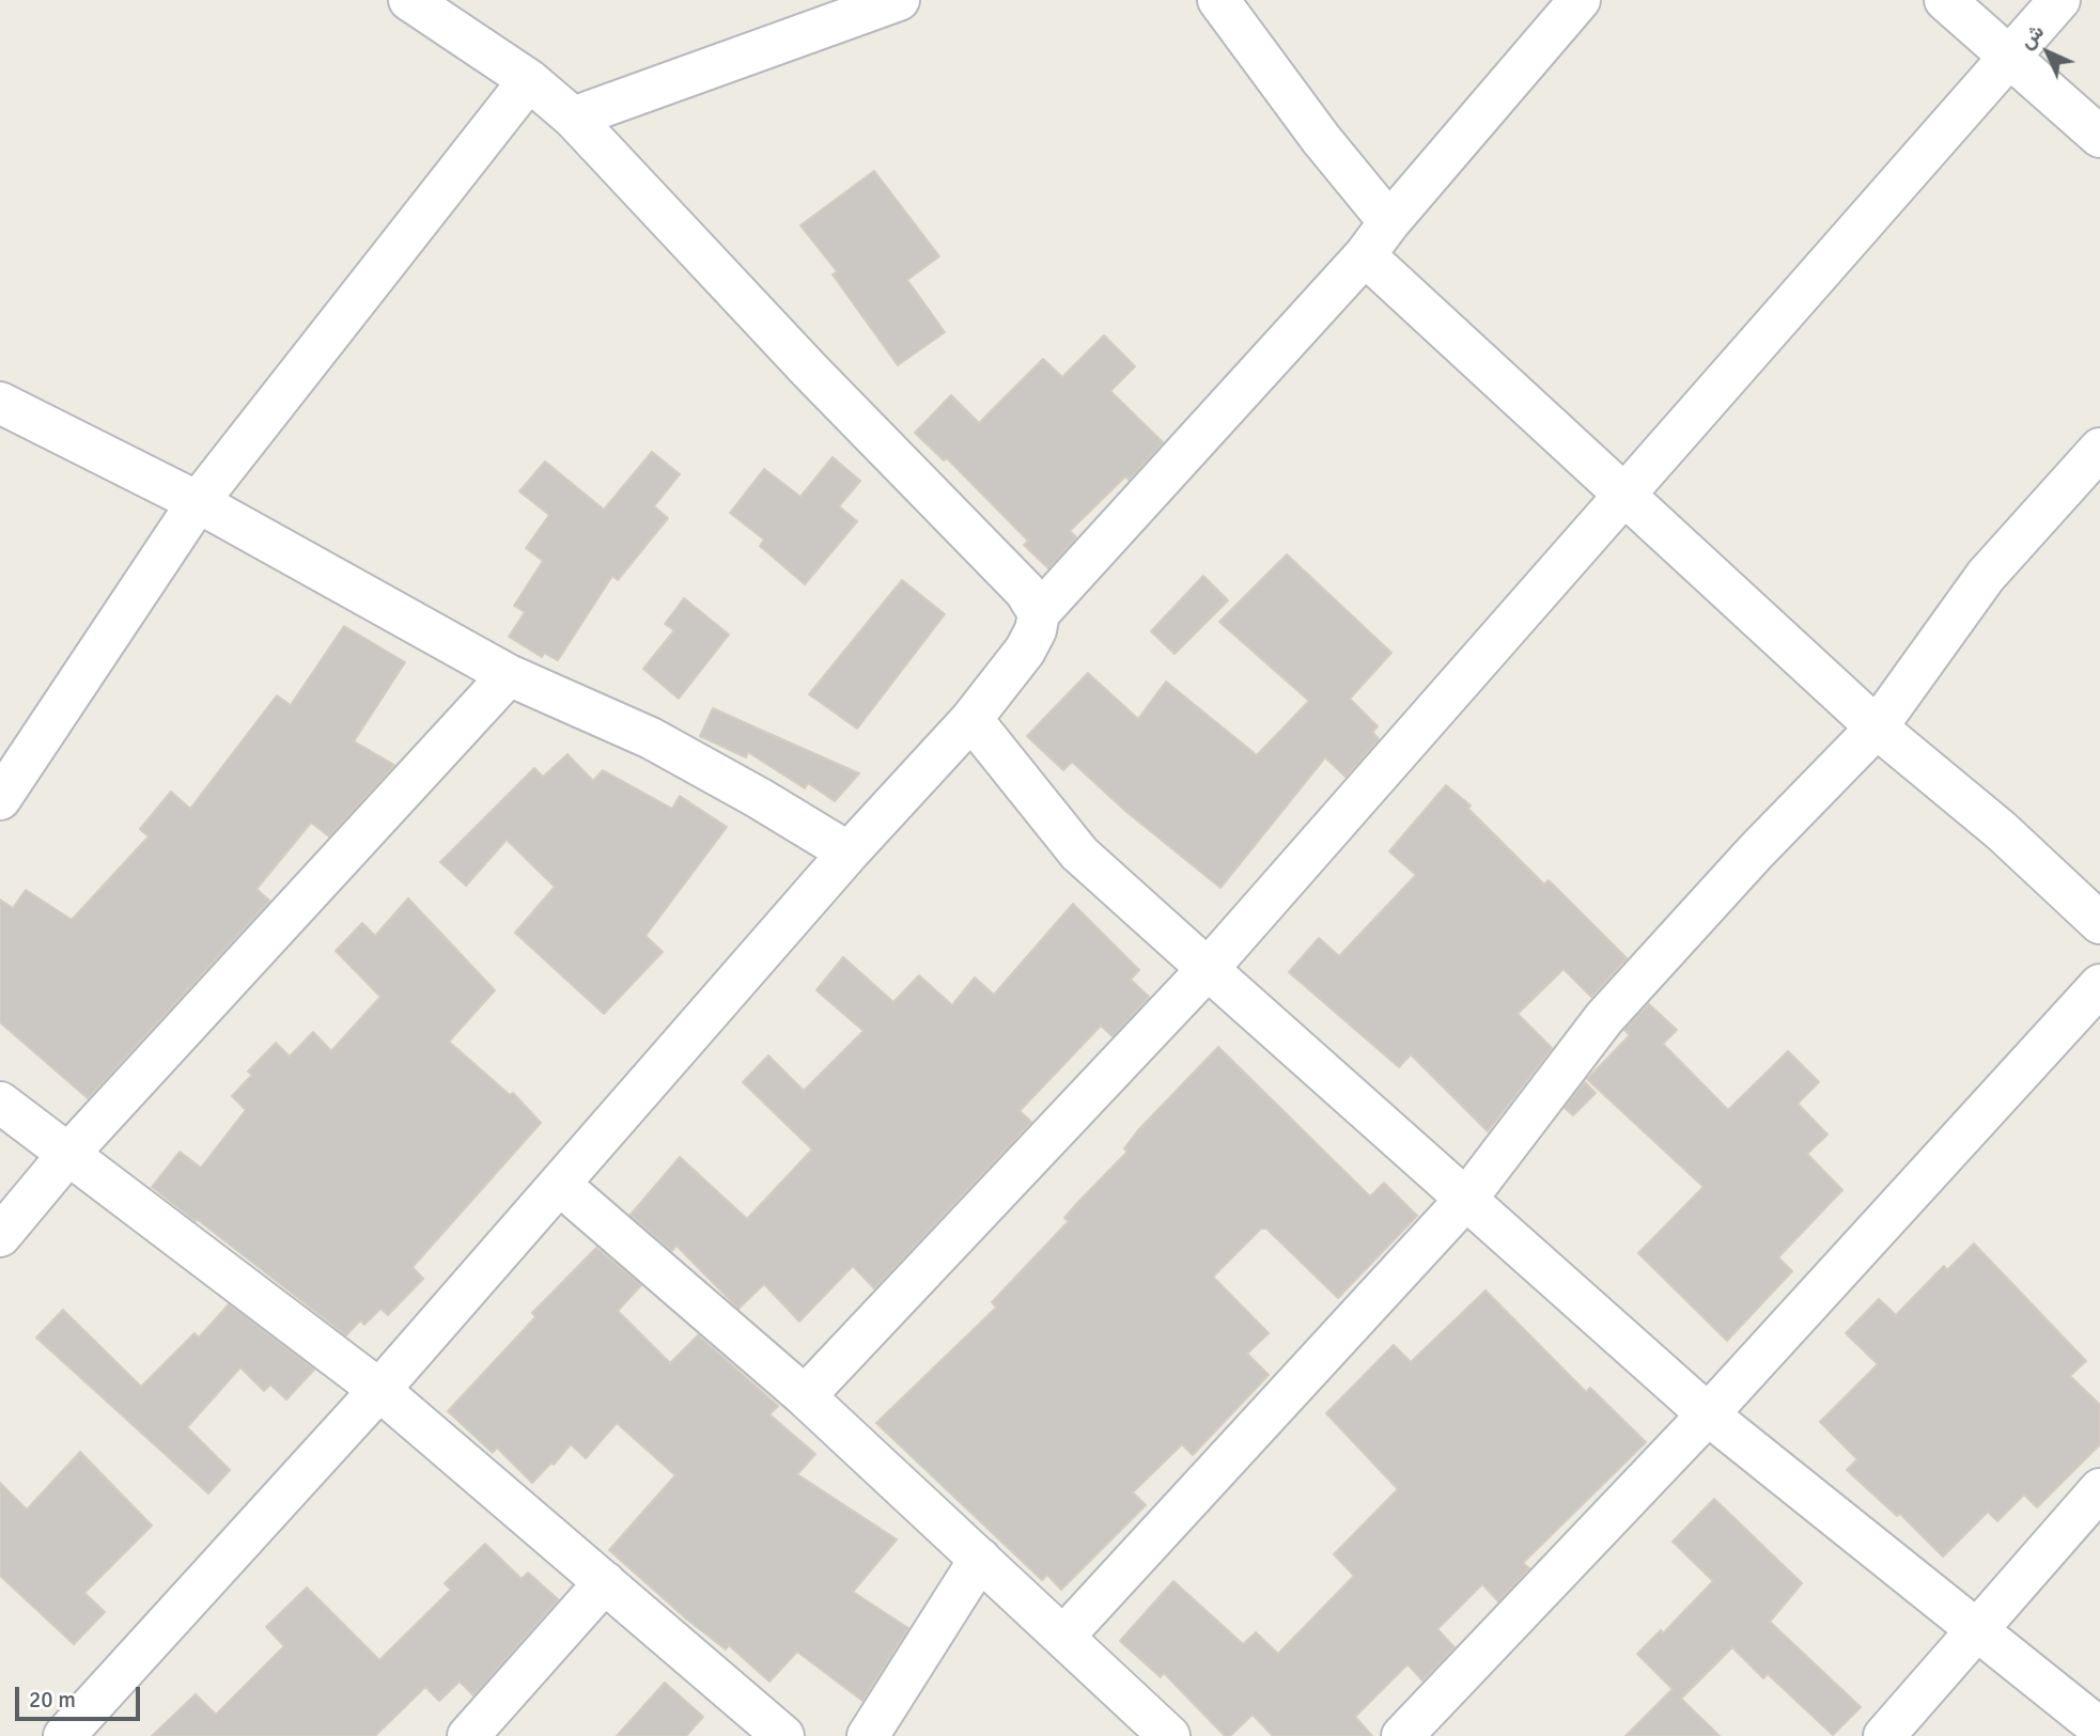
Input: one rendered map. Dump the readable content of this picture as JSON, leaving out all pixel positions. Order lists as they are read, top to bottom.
{
  "scale_bar": "20 m",
  "north": "top left"
}
